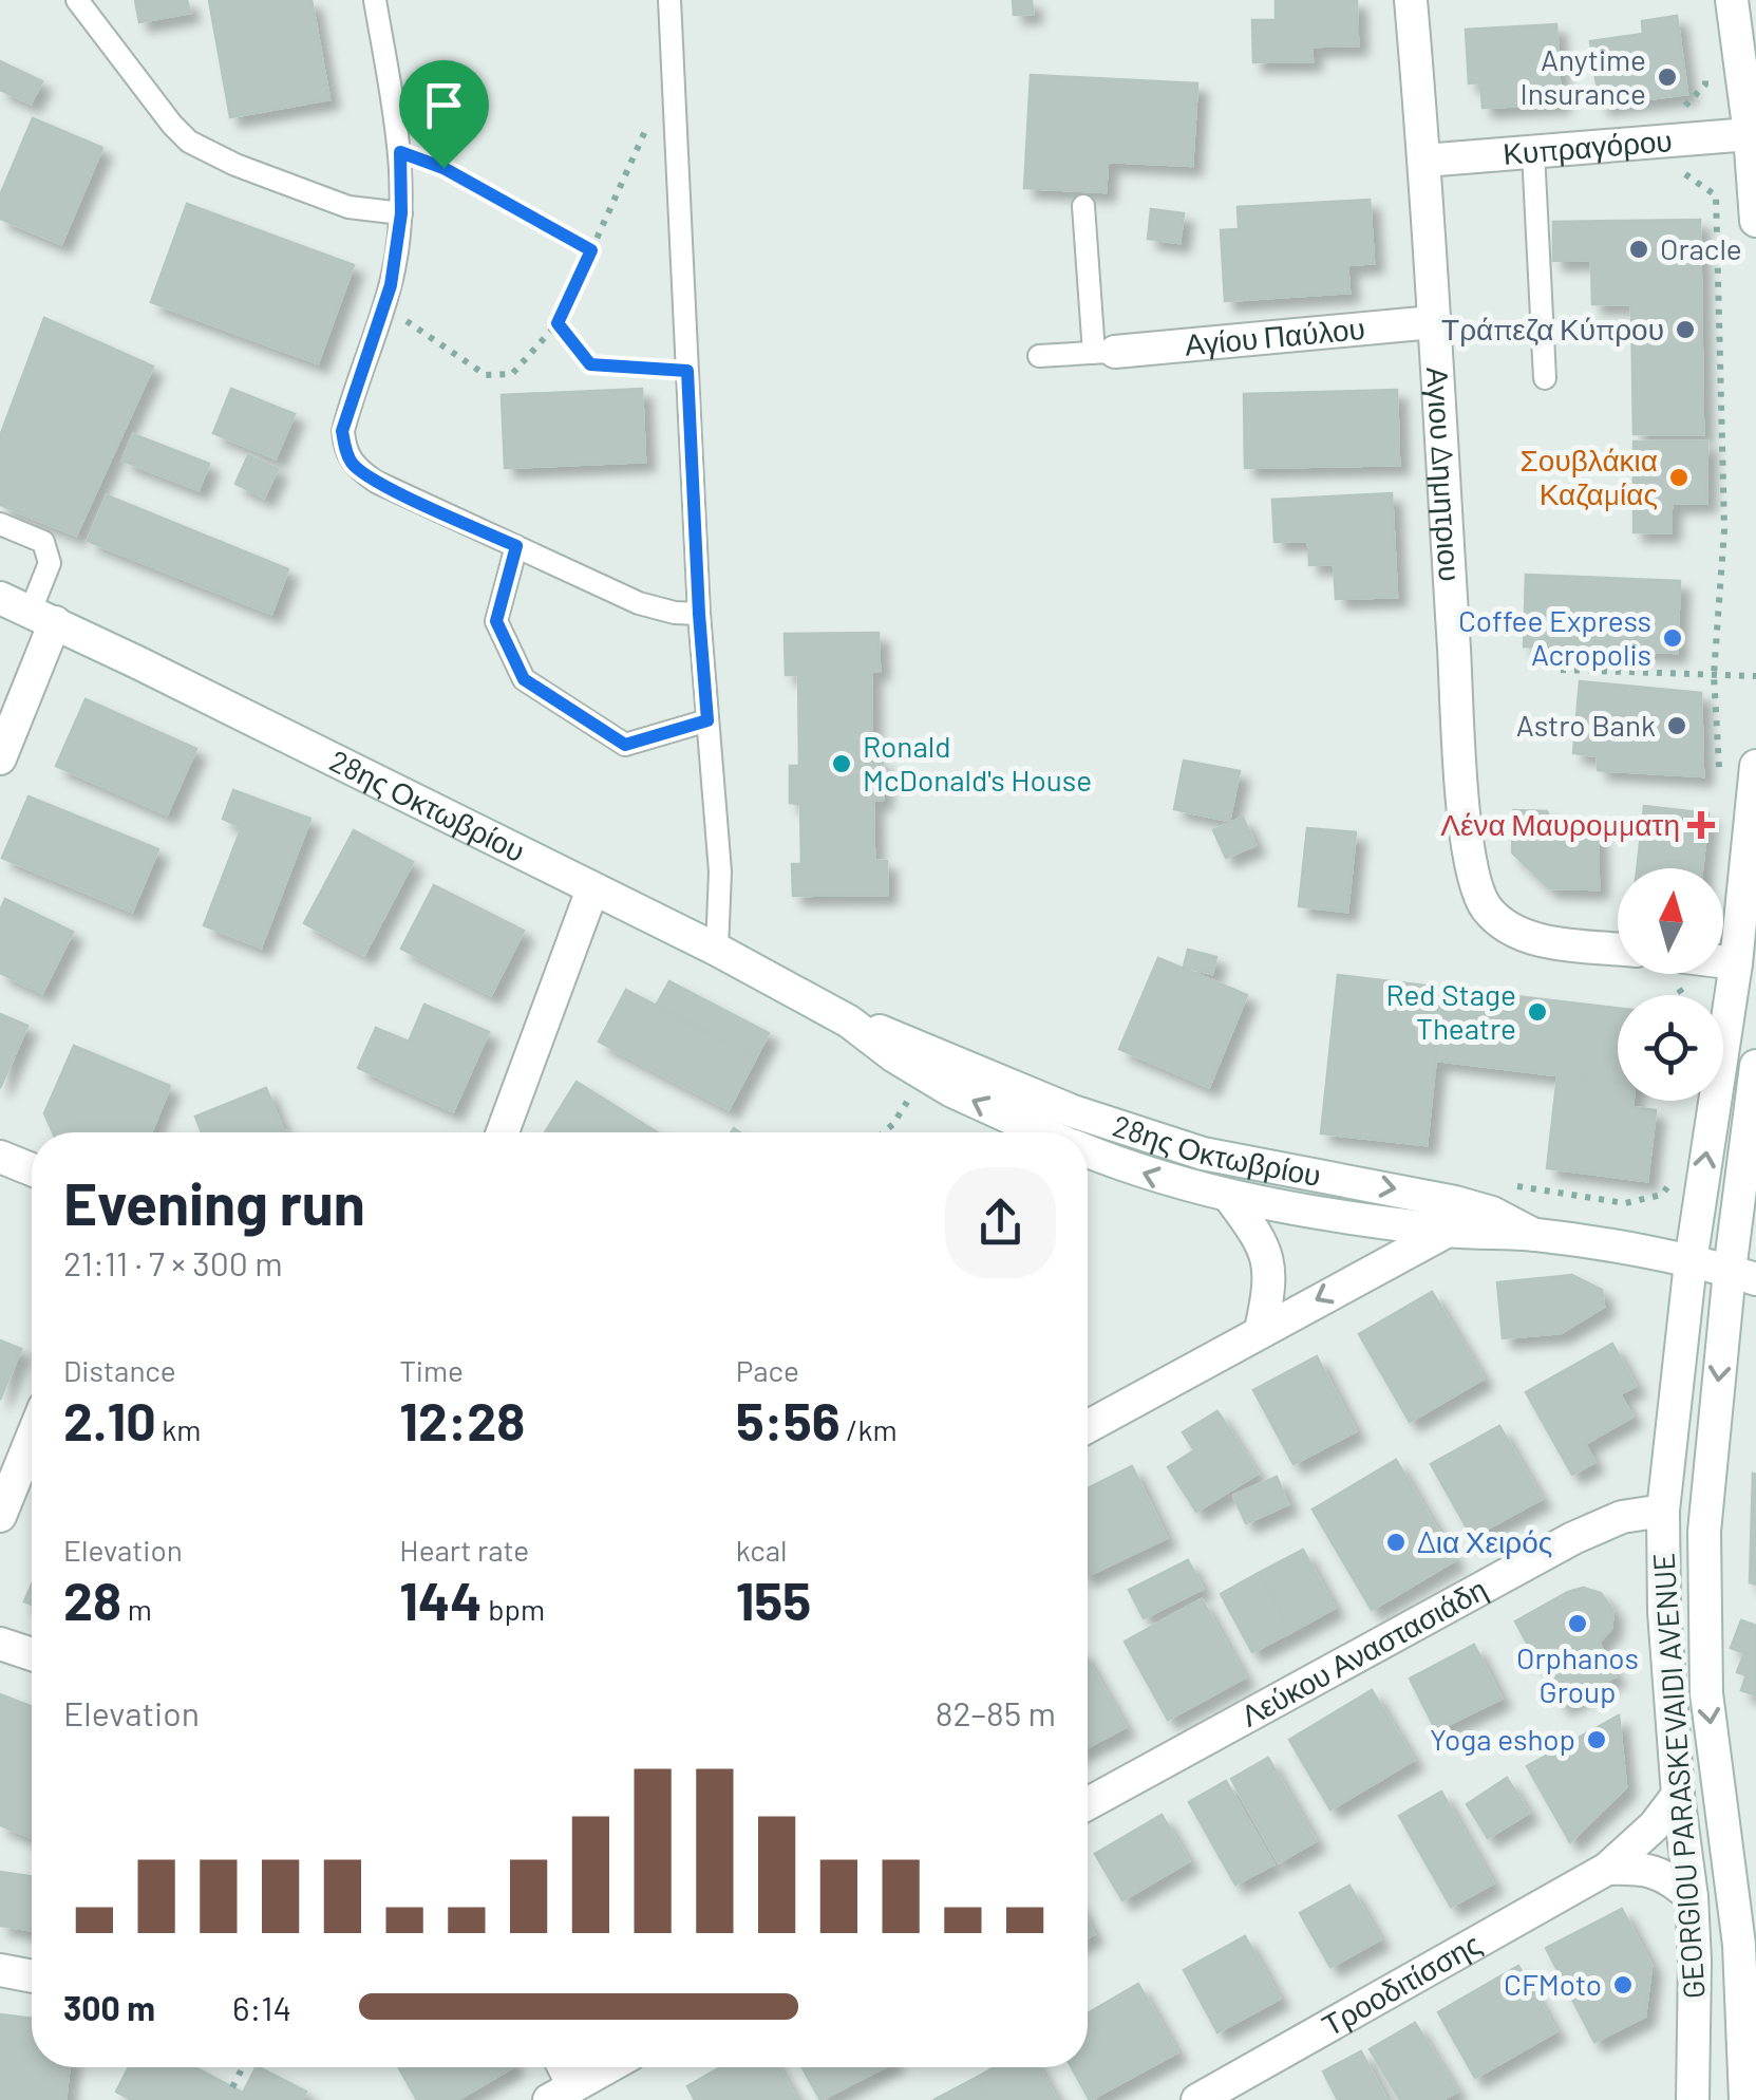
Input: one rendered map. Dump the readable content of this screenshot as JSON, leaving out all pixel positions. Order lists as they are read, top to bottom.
{
  "streets": {
    "street": [
      "Κυπραγόρου",
      "Αγίου Παύλου",
      "Αγιου Δημητριου",
      "28ης Οκτωβρίου",
      "Λεύκου Αναστασιάδη",
      "GEORGIOU PARASKEVAIDI AVENUE",
      "Τροοδιτίσσης"
    ]
  },
  "crossings": [
    ["Κυπραγόρου", "Αγιου Δημητριου"],
    ["Αγίου Παύλου", "Αγιου Δημητριου"],
    ["28ης Οκτωβρίου", "GEORGIOU PARASKEVAIDI AVENUE"],
    ["Λεύκου Αναστασιάδη", "GEORGIOU PARASKEVAIDI AVENUE"],
    ["GEORGIOU PARASKEVAIDI AVENUE", "Τροοδιτίσσης"]
  ],
  "places": {
    "other": [
      "Anytime Insurance",
      "Oracle",
      "Τράπεζα Κύπρου",
      "Σουβλάκια Καζαμίας",
      "Coffee Express Acropolis",
      "Astro Bank",
      "Ronald McDonald's House",
      "Red Stage Theatre",
      "Δια Χειρός",
      "Orphanos Group",
      "Yoga eshop",
      "CFMoto"
    ],
    "health": ["Λένα Μαυρομματη"]
  },
  "north": "top",
  "page": {
    "heading": ["Evening run", "21:11 · 7 × 300 m"],
    "stats": [
      ["Distance", "2.10 km"],
      ["Time", "12:28"],
      ["Pace", "5:56 /km"],
      ["Elevation", "28 m"],
      ["Heart rate", "144 bpm"],
      ["kcal", "155"]
    ],
    "chart": ["Elevation", "82–85 m"],
    "list": [
      {
        "name": "300 m",
        "note": "6:14"
      }
    ]
  }
}
